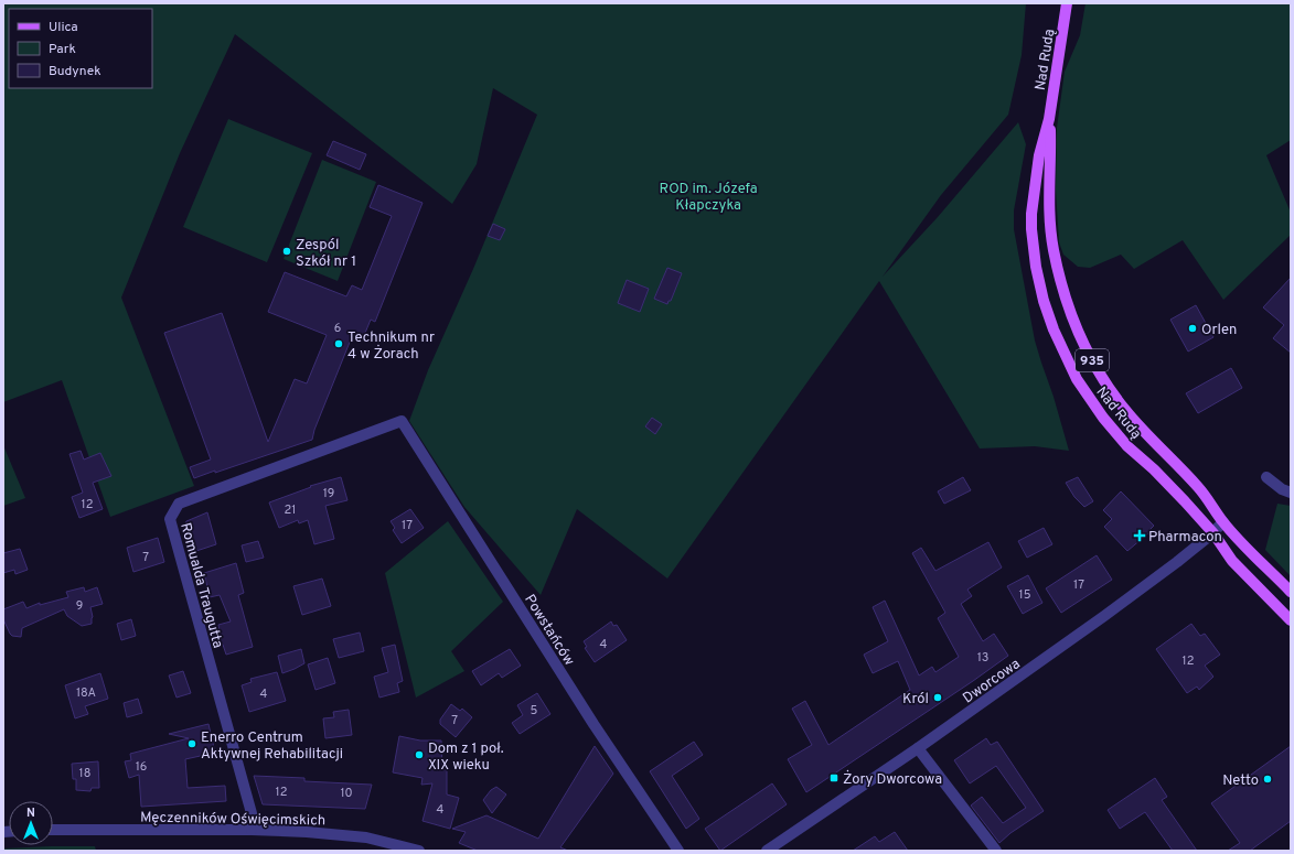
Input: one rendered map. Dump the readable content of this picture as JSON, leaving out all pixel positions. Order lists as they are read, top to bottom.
{
  "streets": {
    "main road": ["Nad Rudą", "935"],
    "street": [
      "Romualda Traugutta",
      "Powstańców",
      "Dworcowa",
      "Męczenników Oświęcimskich"
    ]
  },
  "crossings": [
    ["Nad Rudą", "Dworcowa"],
    ["Romualda Traugutta", "Powstańców"],
    ["Romualda Traugutta", "Męczenników Oświęcimskich"]
  ],
  "parks": ["ROD im. Józefa Kłapczyka"],
  "places": {
    "other": [
      "Zespól Szkół nr 1",
      "Orlen",
      "Technikum nr 4 w Żorach",
      "Król",
      "Enerro Centrum Aktywnej Rehabilitacji",
      "Dom z 1 poł. XIX wieku",
      "Netto"
    ],
    "health": ["Pharmacon"],
    "transit": ["Żory Dworcowa"]
  },
  "house_numbers": [
    "6",
    "19",
    "12",
    "21",
    "17",
    "7",
    "17",
    "15",
    "9",
    "4",
    "13",
    "12",
    "18A",
    "4",
    "5",
    "7",
    "16",
    "18",
    "12",
    "10",
    "4"
  ],
  "legend": ["Ulica", "Park", "Budynek"],
  "north": "top"
}
